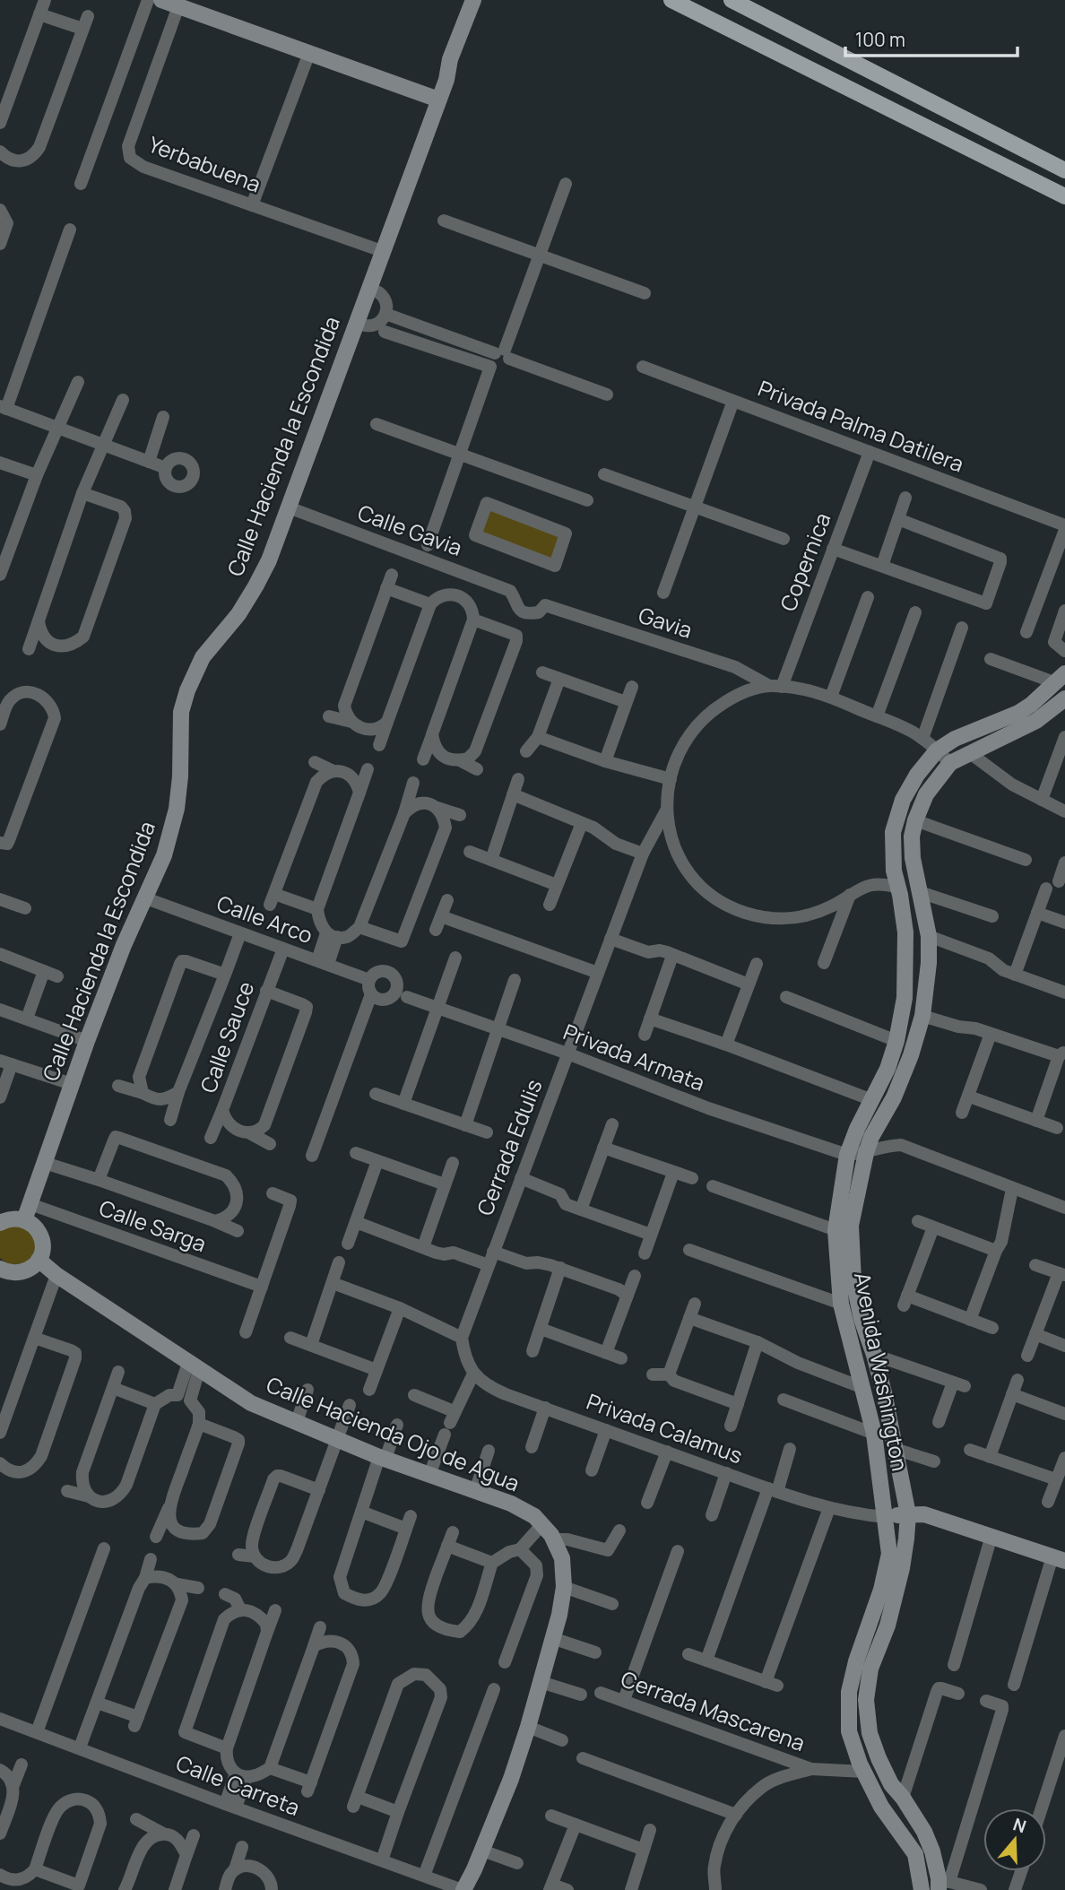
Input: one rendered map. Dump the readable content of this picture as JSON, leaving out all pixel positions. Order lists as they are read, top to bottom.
{
  "streets": {
    "street": [
      "Yerbabuena",
      "Privada Palma Datilera",
      "Calle Hacienda la Escondida",
      "Calle Gavia",
      "Copernica",
      "Gavia",
      "Calle Arco",
      "Calle Sauce",
      "Privada Armata",
      "Cerrada Edulis",
      "Calle Sarga",
      "Avenida Washington",
      "Privada Calamus",
      "Calle Hacienda Ojo de Agua",
      "Cerrada Mascarena",
      "Calle Carreta"
    ]
  },
  "crossings": [
    ["Yerbabuena", "Calle Hacienda la Escondida"],
    ["Privada Palma Datilera", "Copernica"],
    ["Calle Hacienda la Escondida", "Calle Gavia"],
    ["Calle Hacienda la Escondida", "Calle Arco"],
    ["Calle Hacienda la Escondida", "Calle Sarga"],
    ["Calle Gavia", "Gavia"],
    ["Copernica", "Gavia"],
    ["Calle Arco", "Calle Sauce"],
    ["Privada Armata", "Cerrada Edulis"],
    ["Privada Armata", "Avenida Washington"],
    ["Avenida Washington", "Privada Calamus"]
  ],
  "scale_bar": "100 m",
  "north": "top"
}
